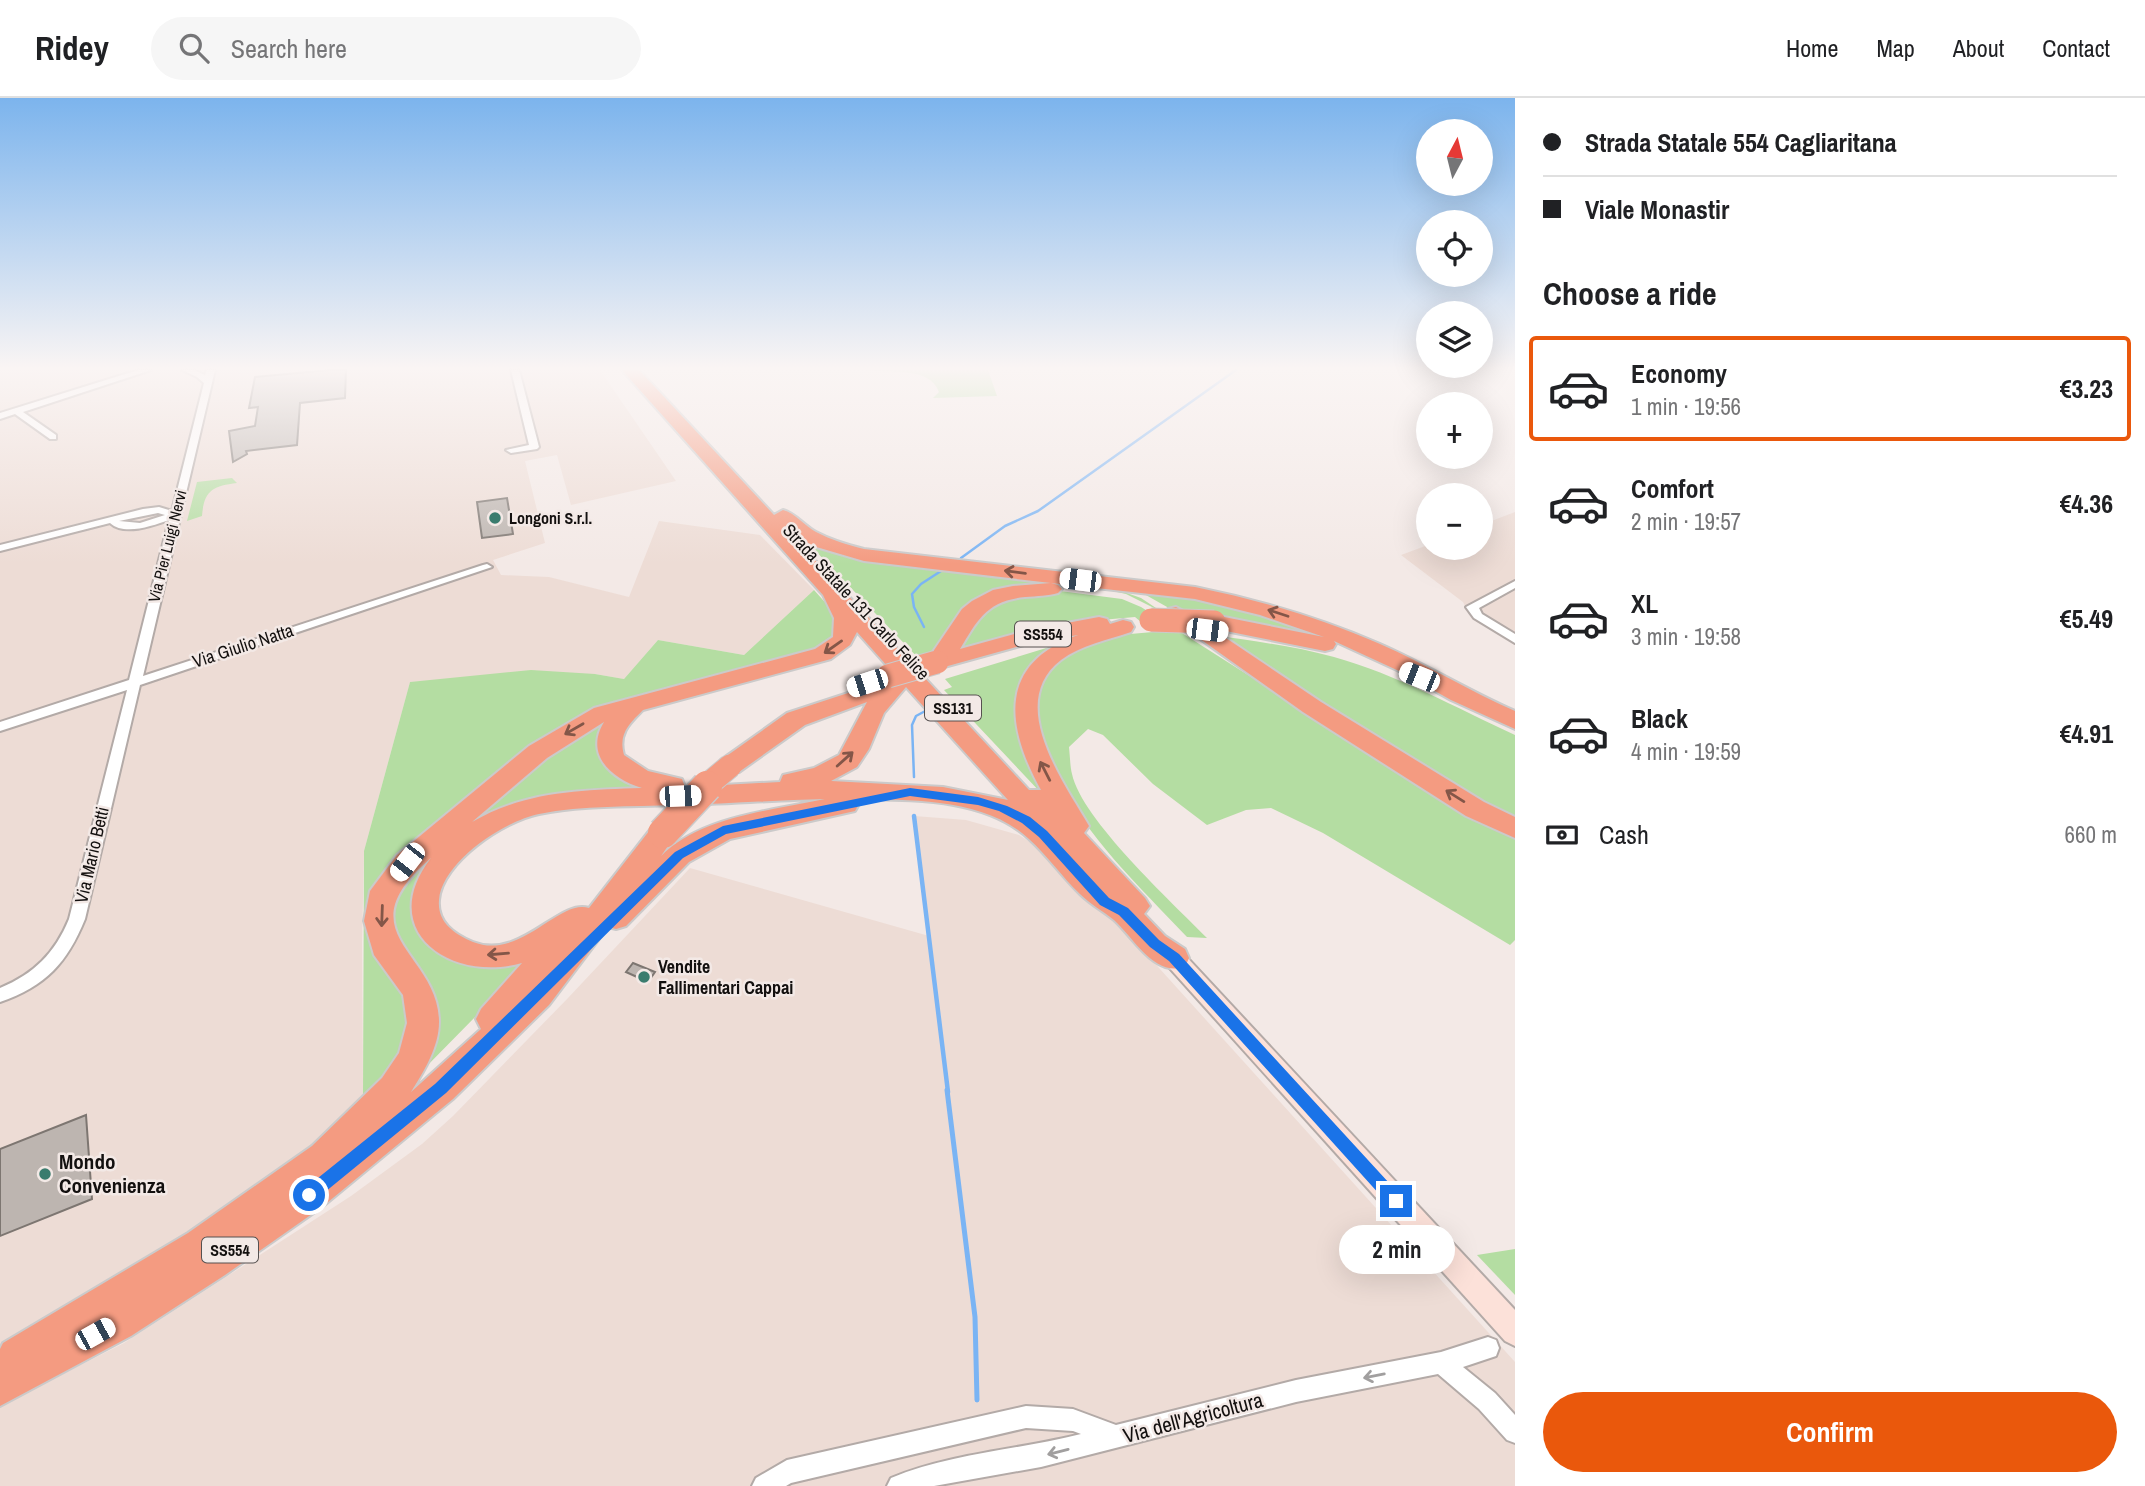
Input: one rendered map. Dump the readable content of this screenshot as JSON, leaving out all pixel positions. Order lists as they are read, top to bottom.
{
  "streets": {
    "highway": ["Strada Statale 131 Carlo Felice", "SS554", "SS131"],
    "street": [
      "Via Pier Luigi Nervi",
      "Via Giulio Natta",
      "Via Mario Betti",
      "Via dell'Agricoltura"
    ]
  },
  "crossings": [
    ["Via Pier Luigi Nervi", "Via Giulio Natta"],
    ["Via Pier Luigi Nervi", "Via Mario Betti"],
    ["Via Giulio Natta", "Via Mario Betti"]
  ],
  "places": ["Longoni S.r.l.", "Vendite Fallimentari Cappai", "Mondo Convenienza"],
  "north": "top",
  "page": {
    "header": "Ridey",
    "search": "Search here",
    "nav": [
      "Home",
      "Map",
      "About",
      "Contact"
    ],
    "banner": ["Strada Statale 554 Cagliaritana", "Viale Monastir"],
    "map_buttons": ["+", "−"],
    "heading": "Choose a ride",
    "list": [
      {
        "name": "Economy",
        "note": "1 min · 19:56",
        "value": "€3.23"
      },
      {
        "name": "Comfort",
        "note": "2 min · 19:57",
        "value": "€4.36"
      },
      {
        "name": "XL",
        "note": "3 min · 19:58",
        "value": "€5.49"
      },
      {
        "name": "Black",
        "note": "4 min · 19:59",
        "value": "€4.91"
      }
    ],
    "pay": ["Cash", "660 m"],
    "bubble": "2 min",
    "buttons": "Confirm"
  }
}
